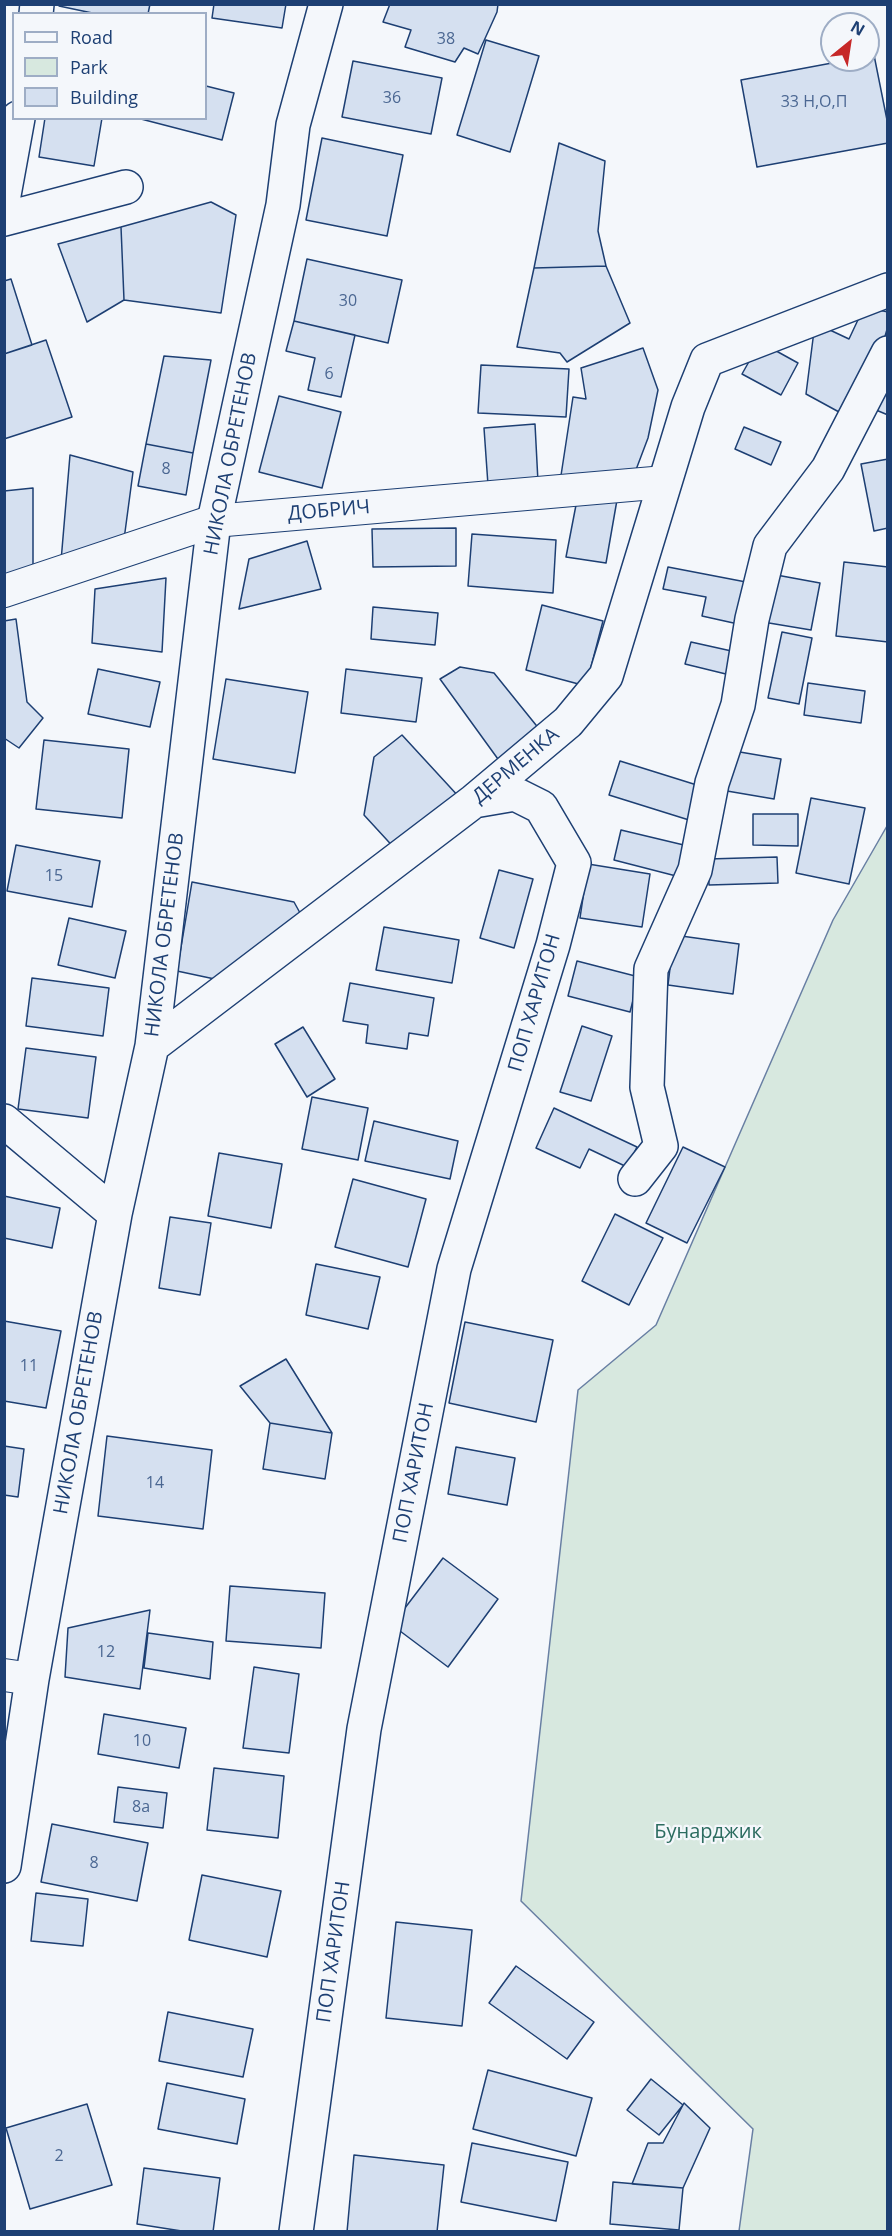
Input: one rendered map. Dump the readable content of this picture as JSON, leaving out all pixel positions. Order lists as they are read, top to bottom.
{
  "streets": {
    "street": [
      "НИКОЛА ОБРЕТЕНОВ",
      "ДОБРИЧ",
      "ДЕРМЕНКА",
      "ПОП ХАРИТОН"
    ]
  },
  "crossings": [
    ["НИКОЛА ОБРЕТЕНОВ", "ДОБРИЧ"],
    ["НИКОЛА ОБРЕТЕНОВ", "ДЕРМЕНКА"],
    ["ДОБРИЧ", "ДЕРМЕНКА"],
    ["ДЕРМЕНКА", "ПОП ХАРИТОН"]
  ],
  "parks": ["Бунарджик"],
  "house_numbers": [
    "38",
    "36",
    "33 Н,О,П",
    "30",
    "6",
    "8",
    "15",
    "11",
    "14",
    "12",
    "10",
    "8а",
    "8",
    "2"
  ],
  "legend": ["Road", "Park", "Building"],
  "north": "top right"
}
